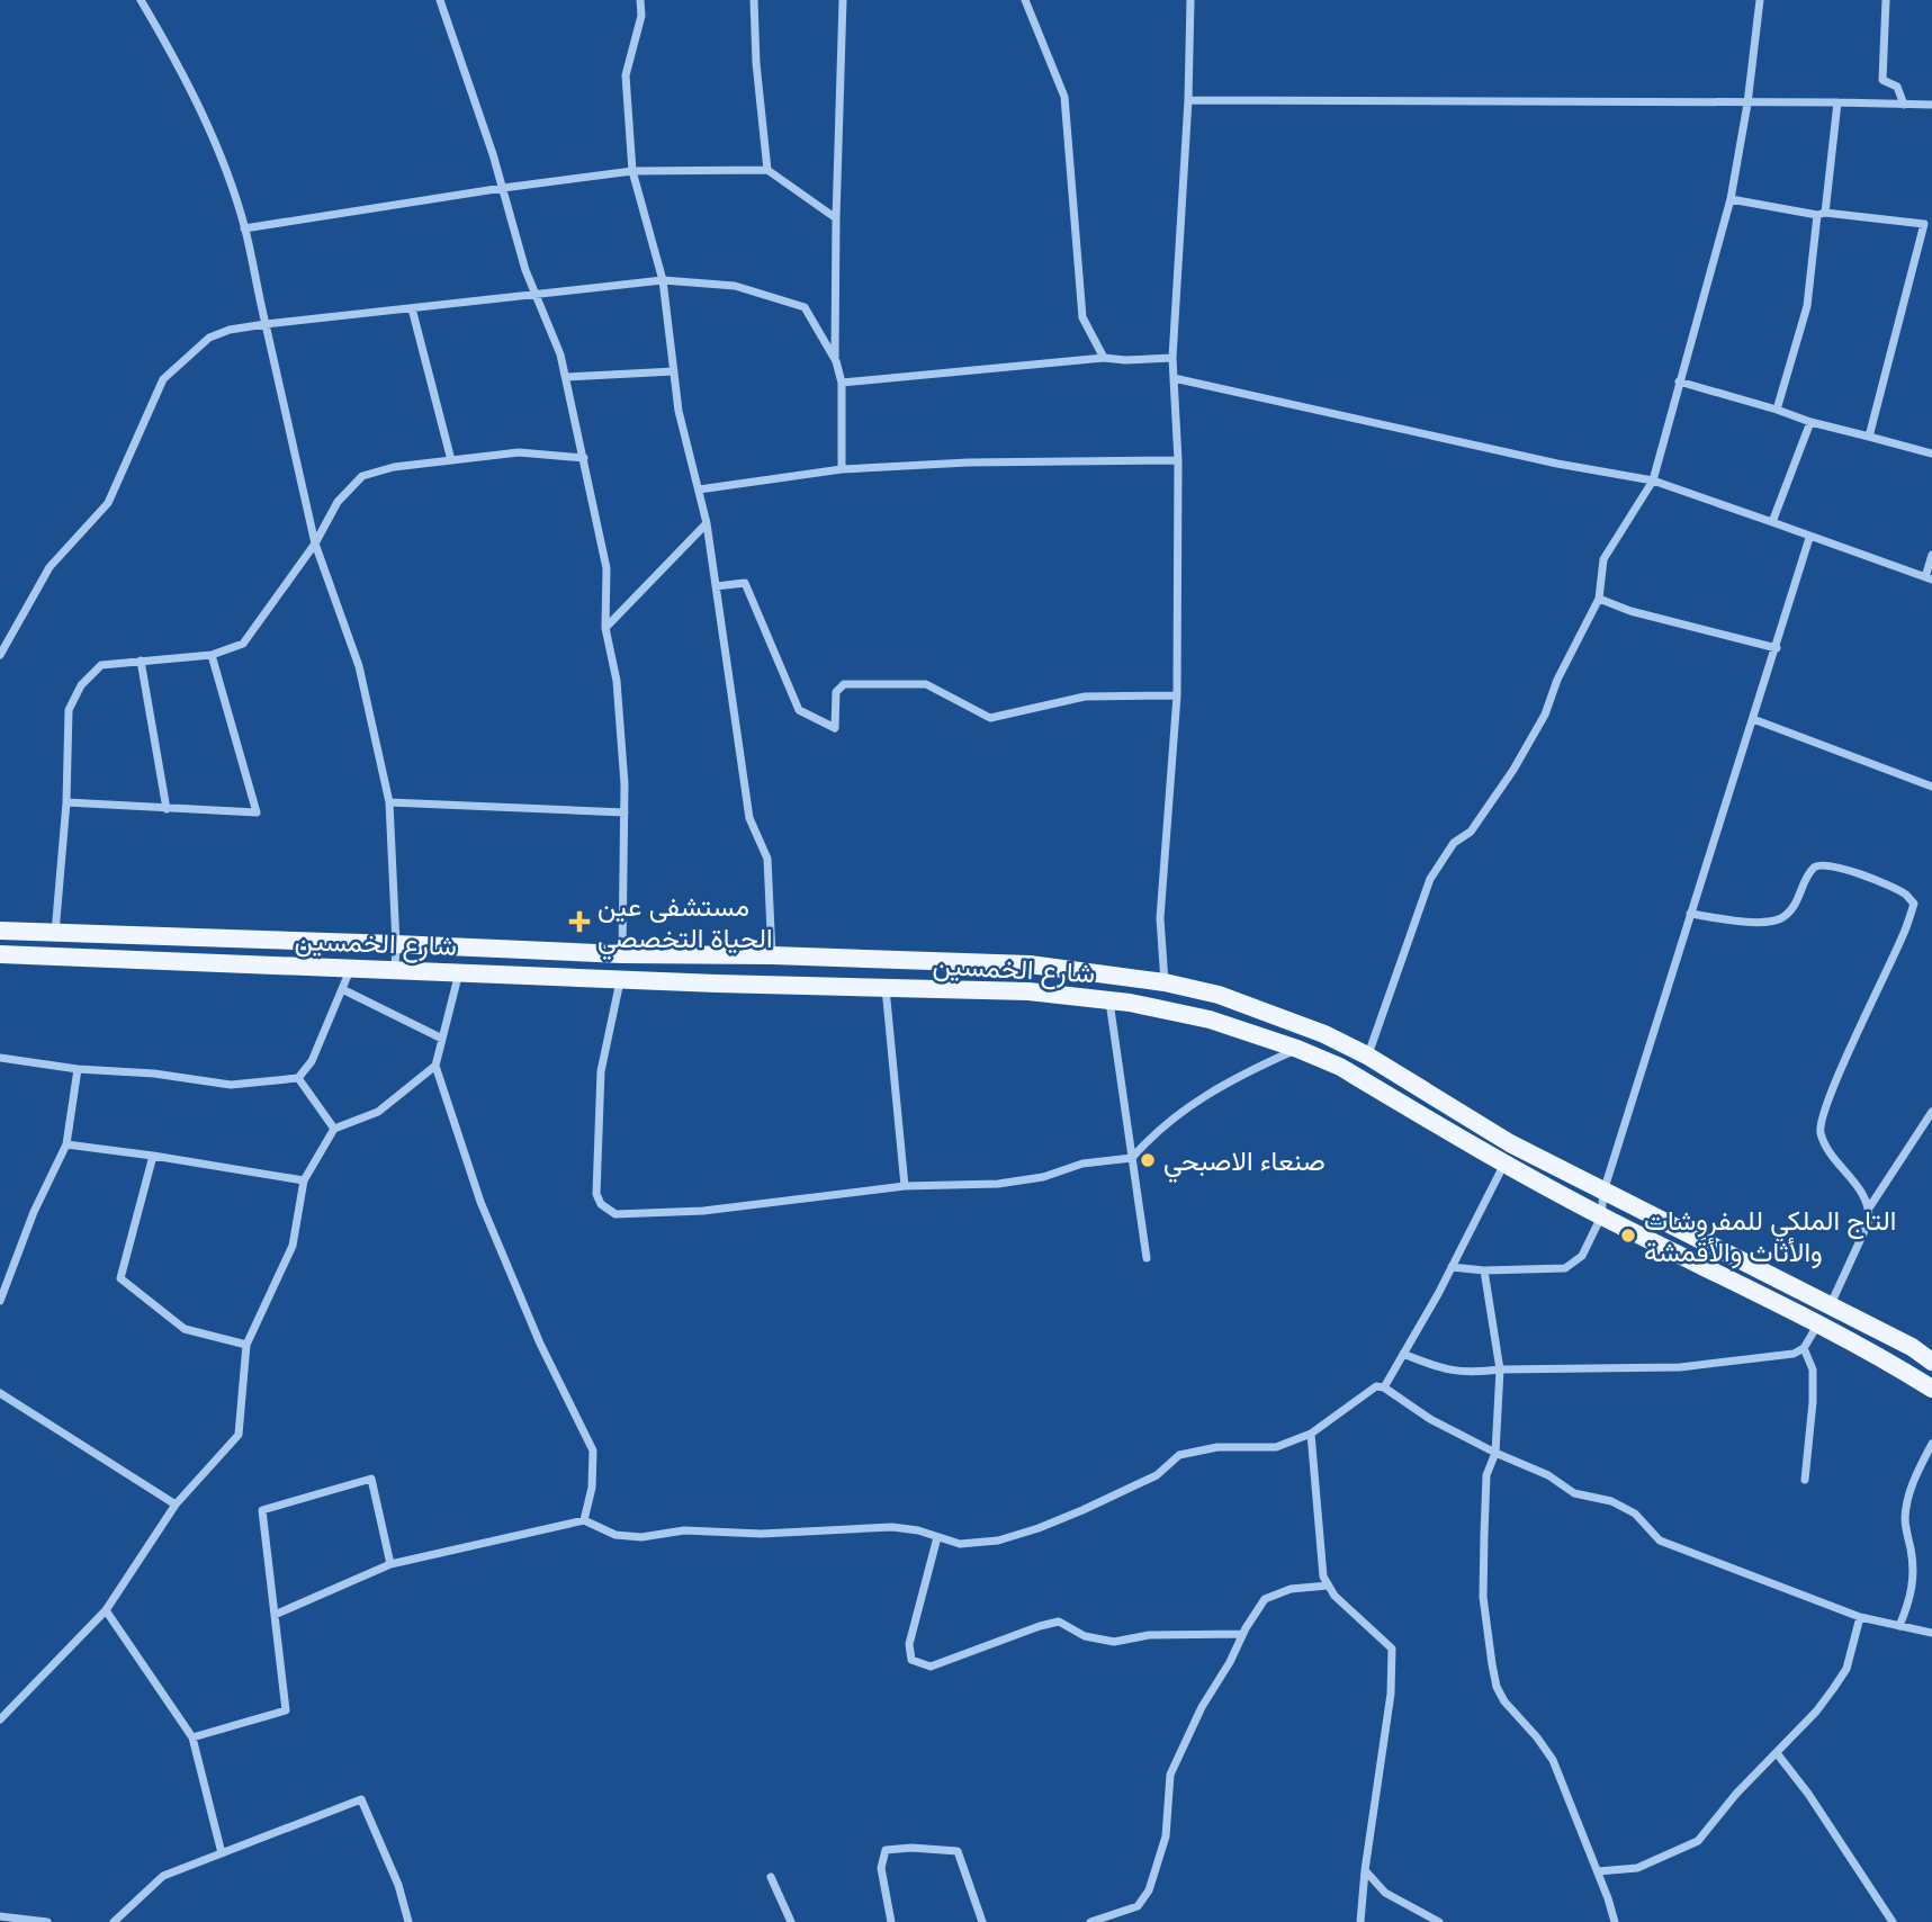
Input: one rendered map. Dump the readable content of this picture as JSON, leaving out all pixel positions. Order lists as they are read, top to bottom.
{
  "streets": {
    "main road": ["شارع الخمسين"]
  },
  "places": {
    "health": ["مستشفى عين الحياة التخصصي"],
    "other": ["صنعاء الاصبحي", "التاج الملكي للمفروشات والأثاث والأقمشة"]
  }
}
